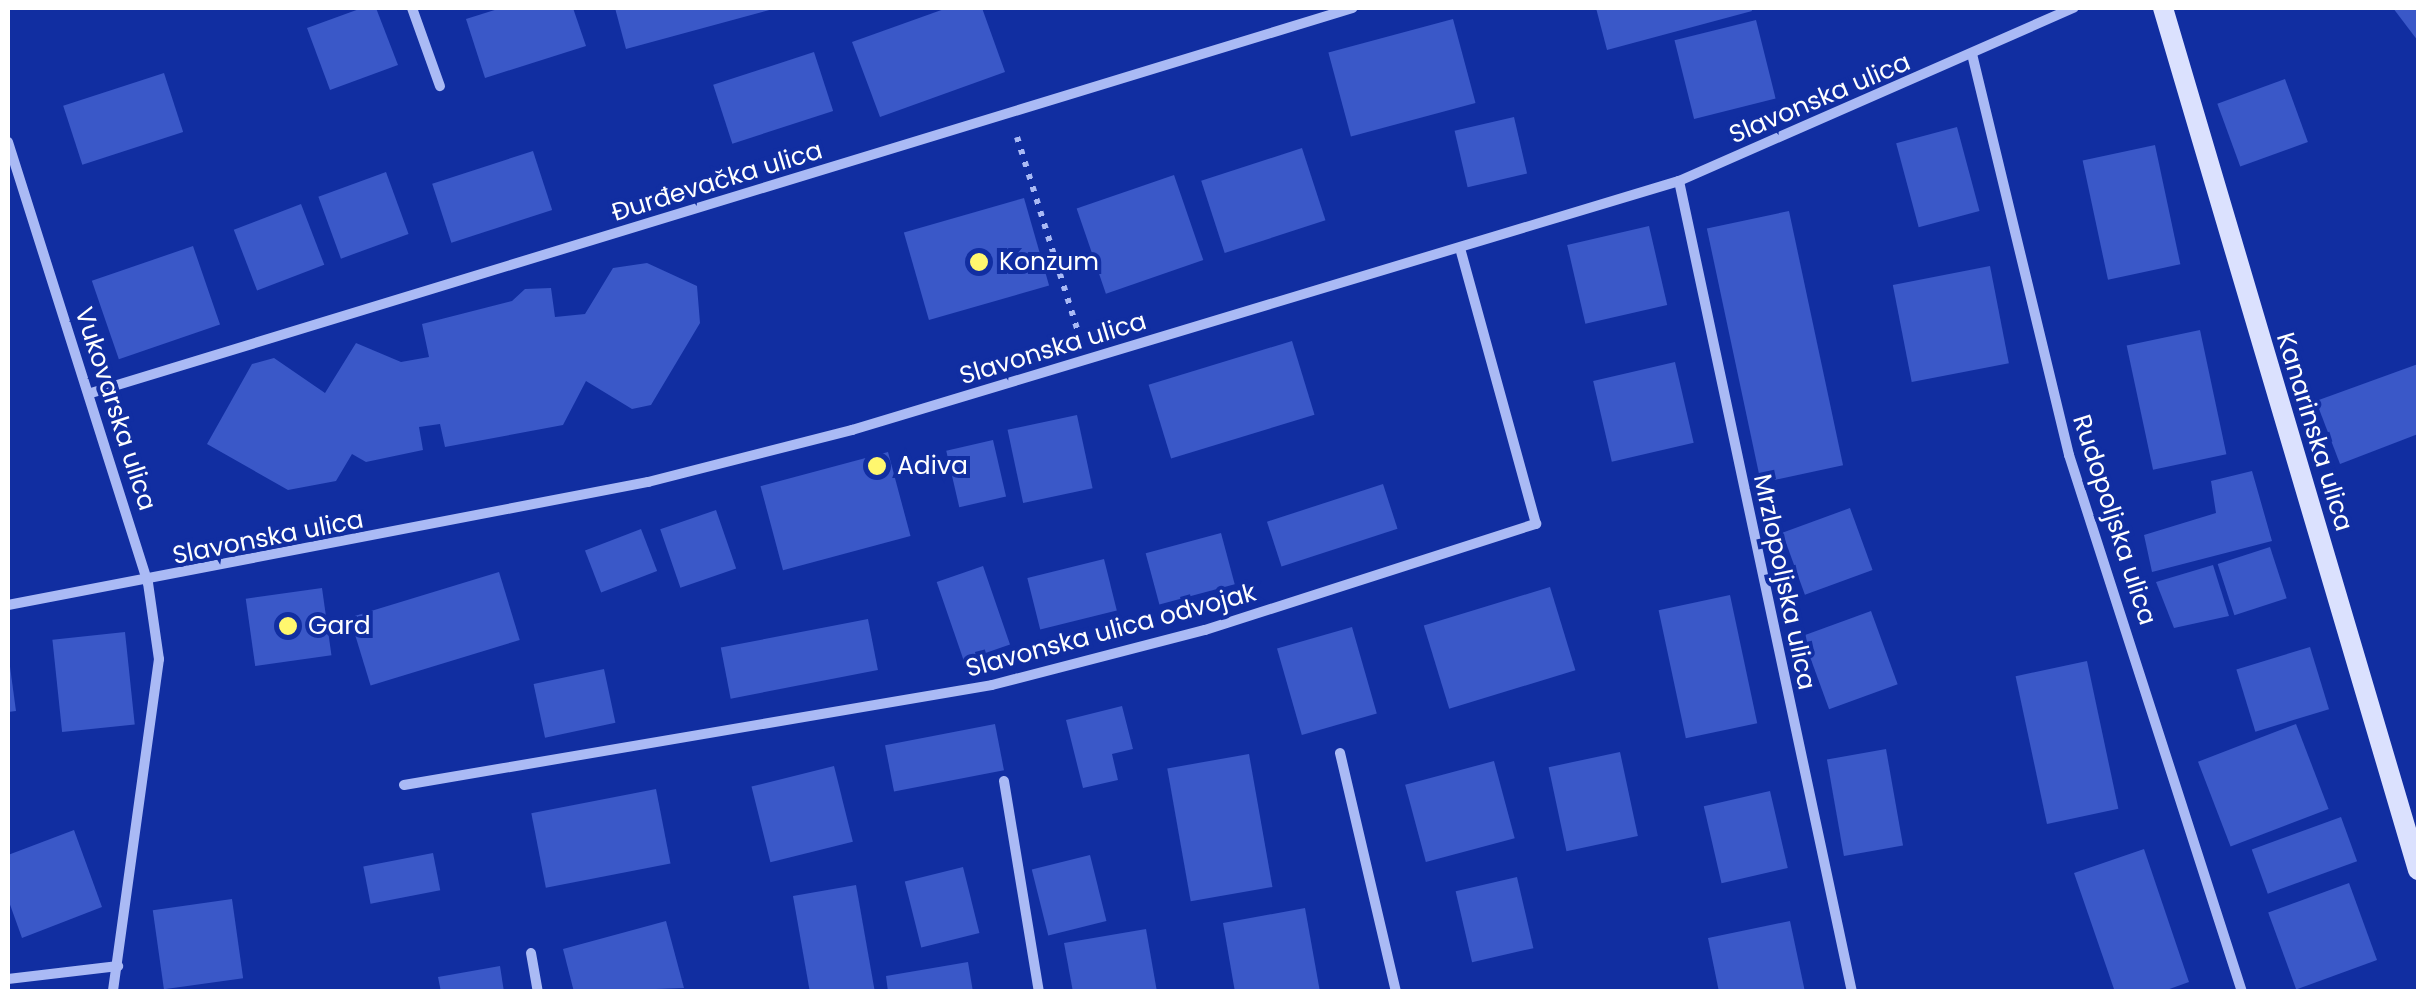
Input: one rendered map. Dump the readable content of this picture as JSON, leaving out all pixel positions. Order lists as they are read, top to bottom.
{
  "streets": {
    "street": [
      "Slavonska ulica",
      "Đurđevačka ulica",
      "Vukovarska ulica",
      "Kanarinska ulica",
      "Rudopoljska ulica",
      "Mrzlopoljska ulica",
      "Slavonska ulica odvojak"
    ]
  },
  "crossings": [
    ["Slavonska ulica", "Vukovarska ulica"],
    ["Slavonska ulica", "Rudopoljska ulica"],
    ["Slavonska ulica", "Mrzlopoljska ulica"],
    ["Slavonska ulica", "Slavonska ulica odvojak"],
    ["Đurđevačka ulica", "Vukovarska ulica"]
  ],
  "places": ["Konzum", "Adiva", "Gard"]
}
